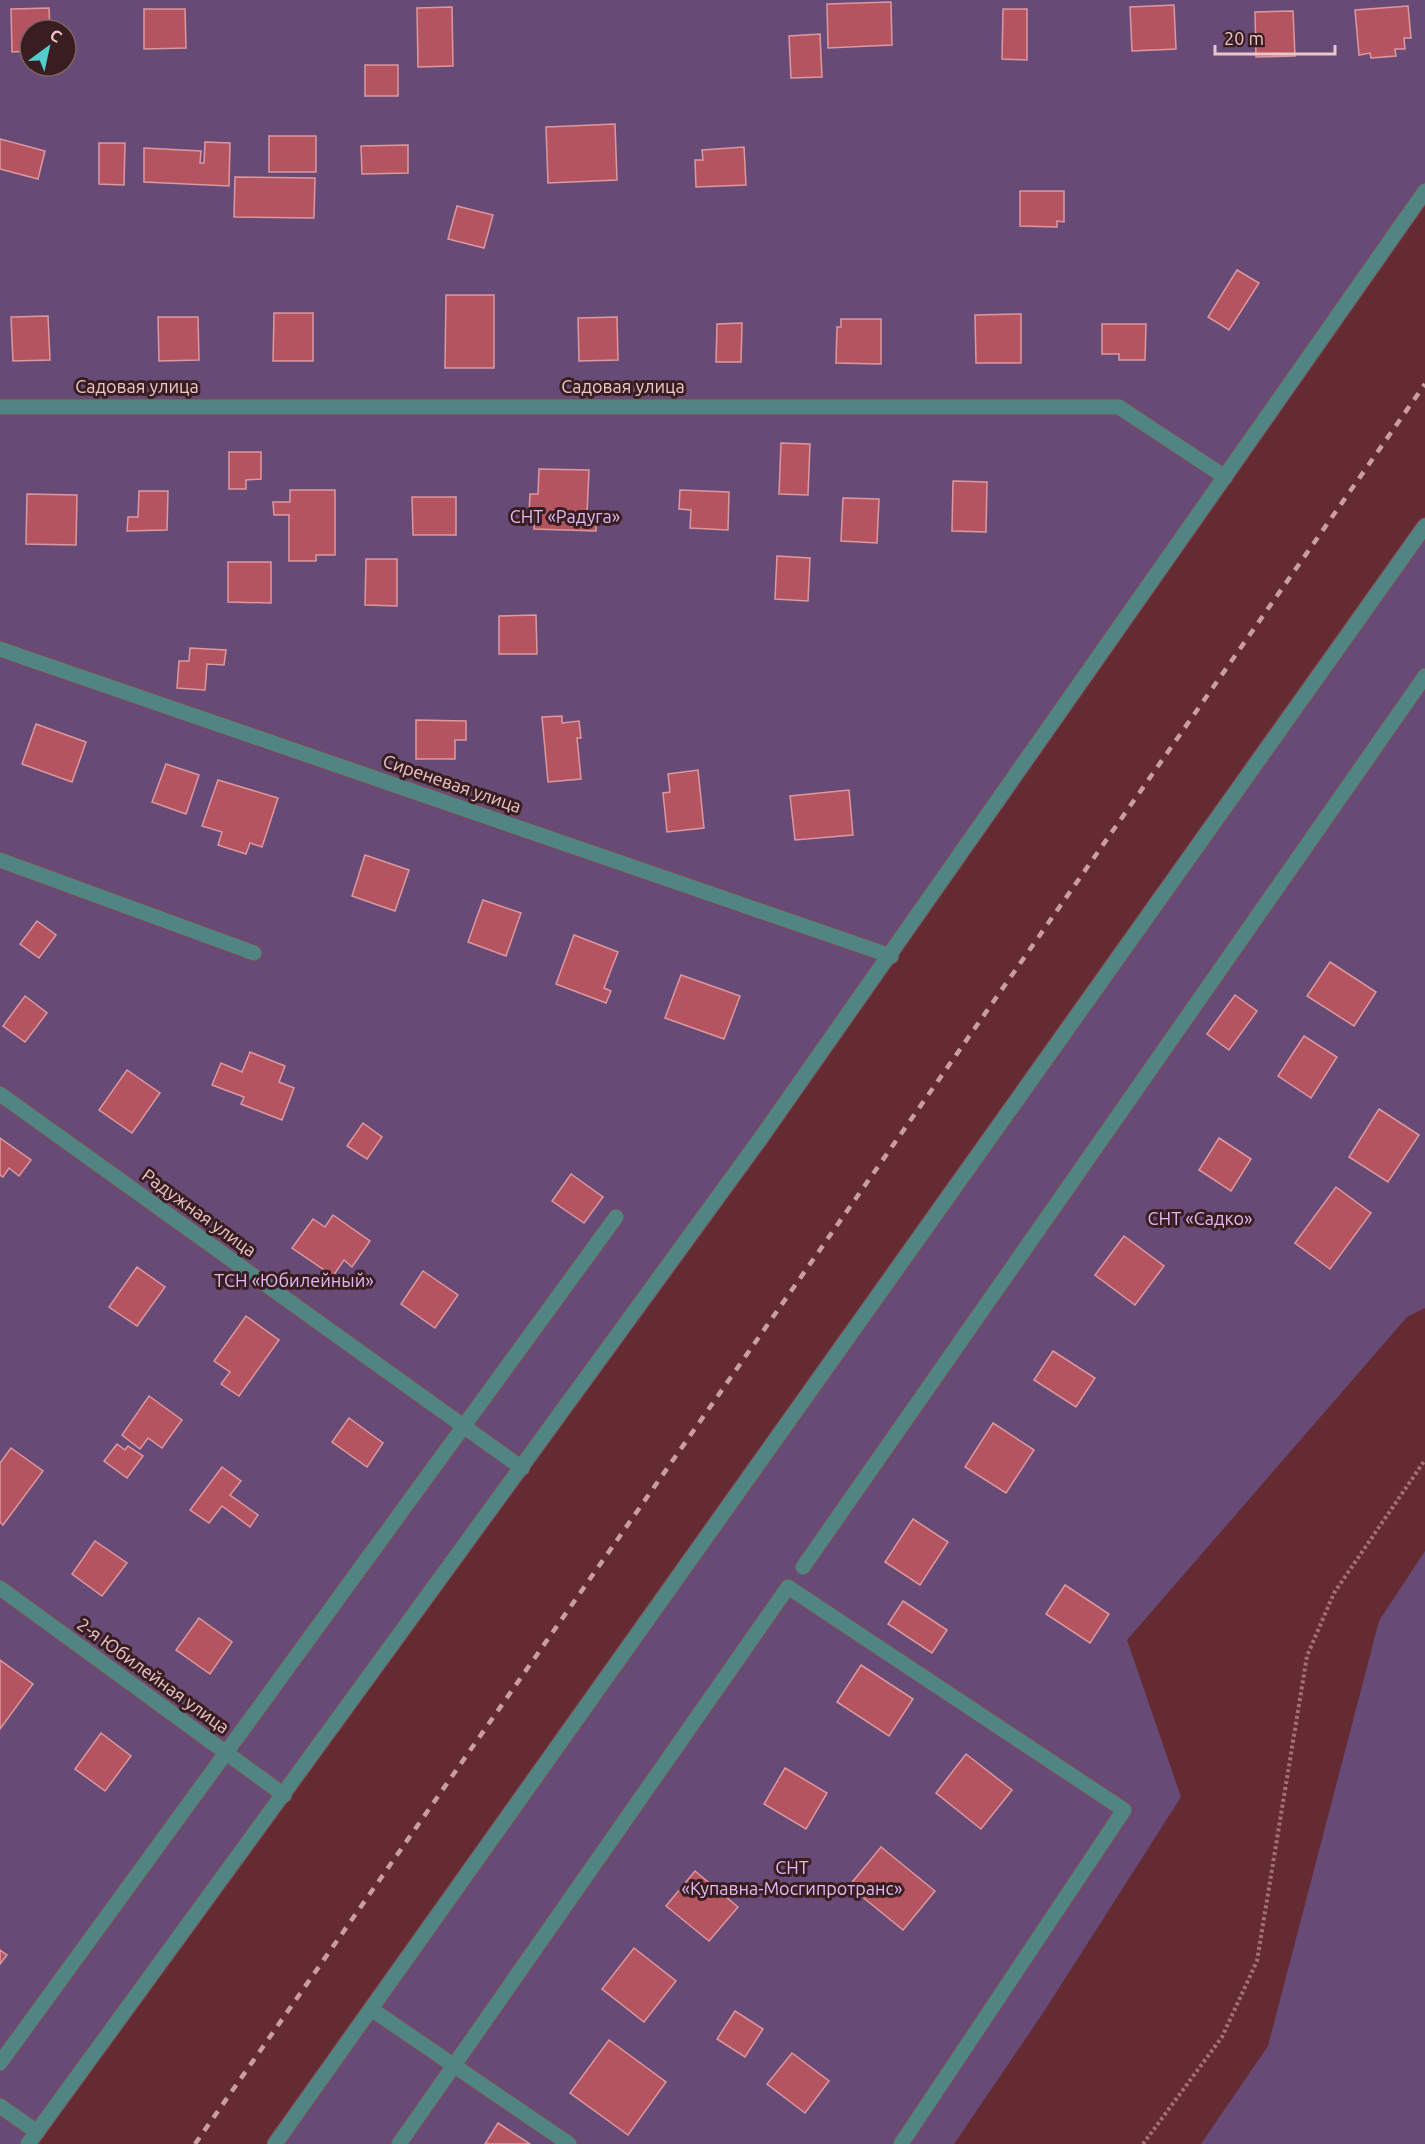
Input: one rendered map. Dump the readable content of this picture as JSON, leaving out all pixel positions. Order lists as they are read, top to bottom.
{
  "streets": {
    "street": [
      "Садовая улица",
      "Сиреневая улица",
      "Радужная улица",
      "2-я Юбилейная улица"
    ]
  },
  "parks": [
    "СНТ «Радуга»",
    "СНТ «Садко»",
    "ТСН «Юбилейный»",
    "СНТ «Купавна-Мосгипротранс»"
  ],
  "scale_bar": "20 m",
  "north": "top right"
}
